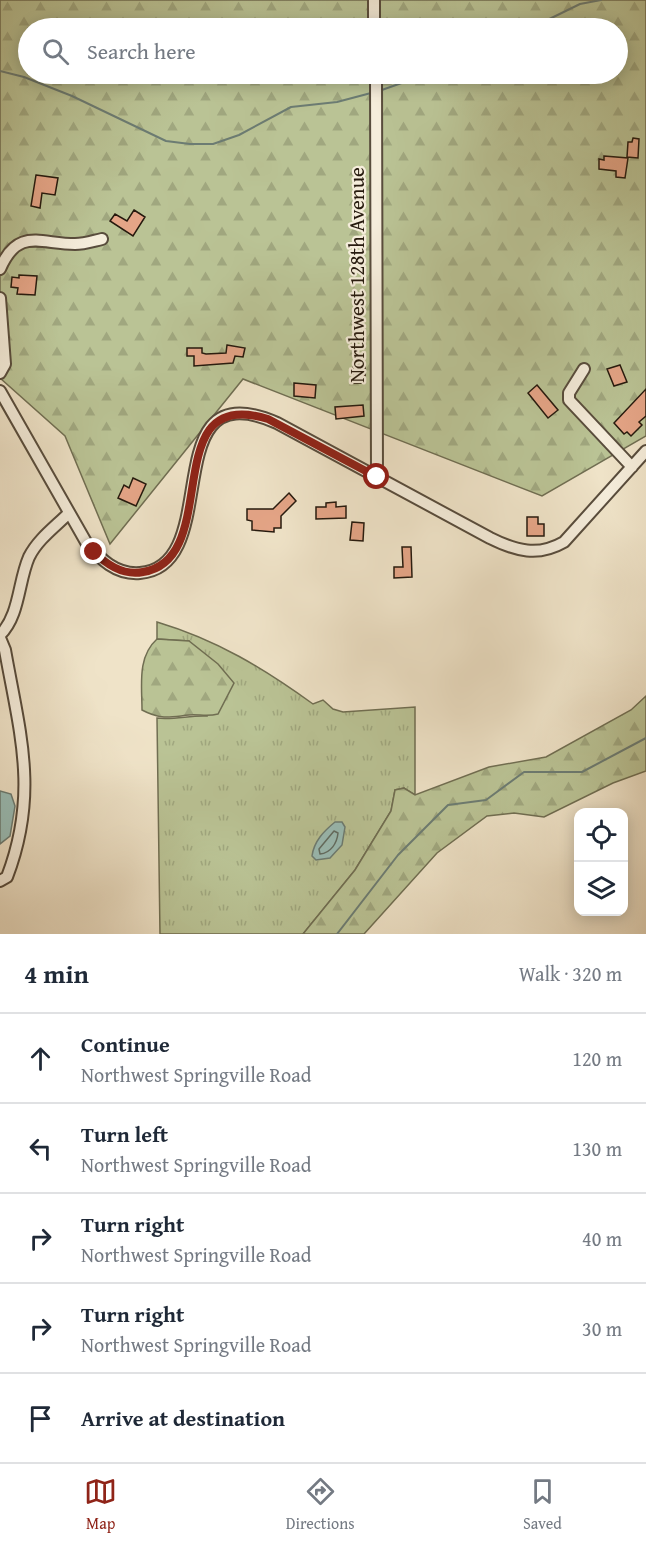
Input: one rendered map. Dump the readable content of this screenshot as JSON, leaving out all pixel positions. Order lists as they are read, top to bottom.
{
  "streets": {
    "street": ["Northwest 128th Avenue"]
  },
  "page": {
    "search": "Search here",
    "heading": ["4 min", "Walk · 320 m"],
    "list": [
      ["Continue", "Northwest Springville Road", "120 m"],
      ["Turn left", "Northwest Springville Road", "130 m"],
      ["Turn right", "Northwest Springville Road", "40 m"],
      ["Turn right", "Northwest Springville Road", "30 m"],
      "Arrive at destination"
    ],
    "nav": ["Map", "Directions", "Saved"]
  }
}
